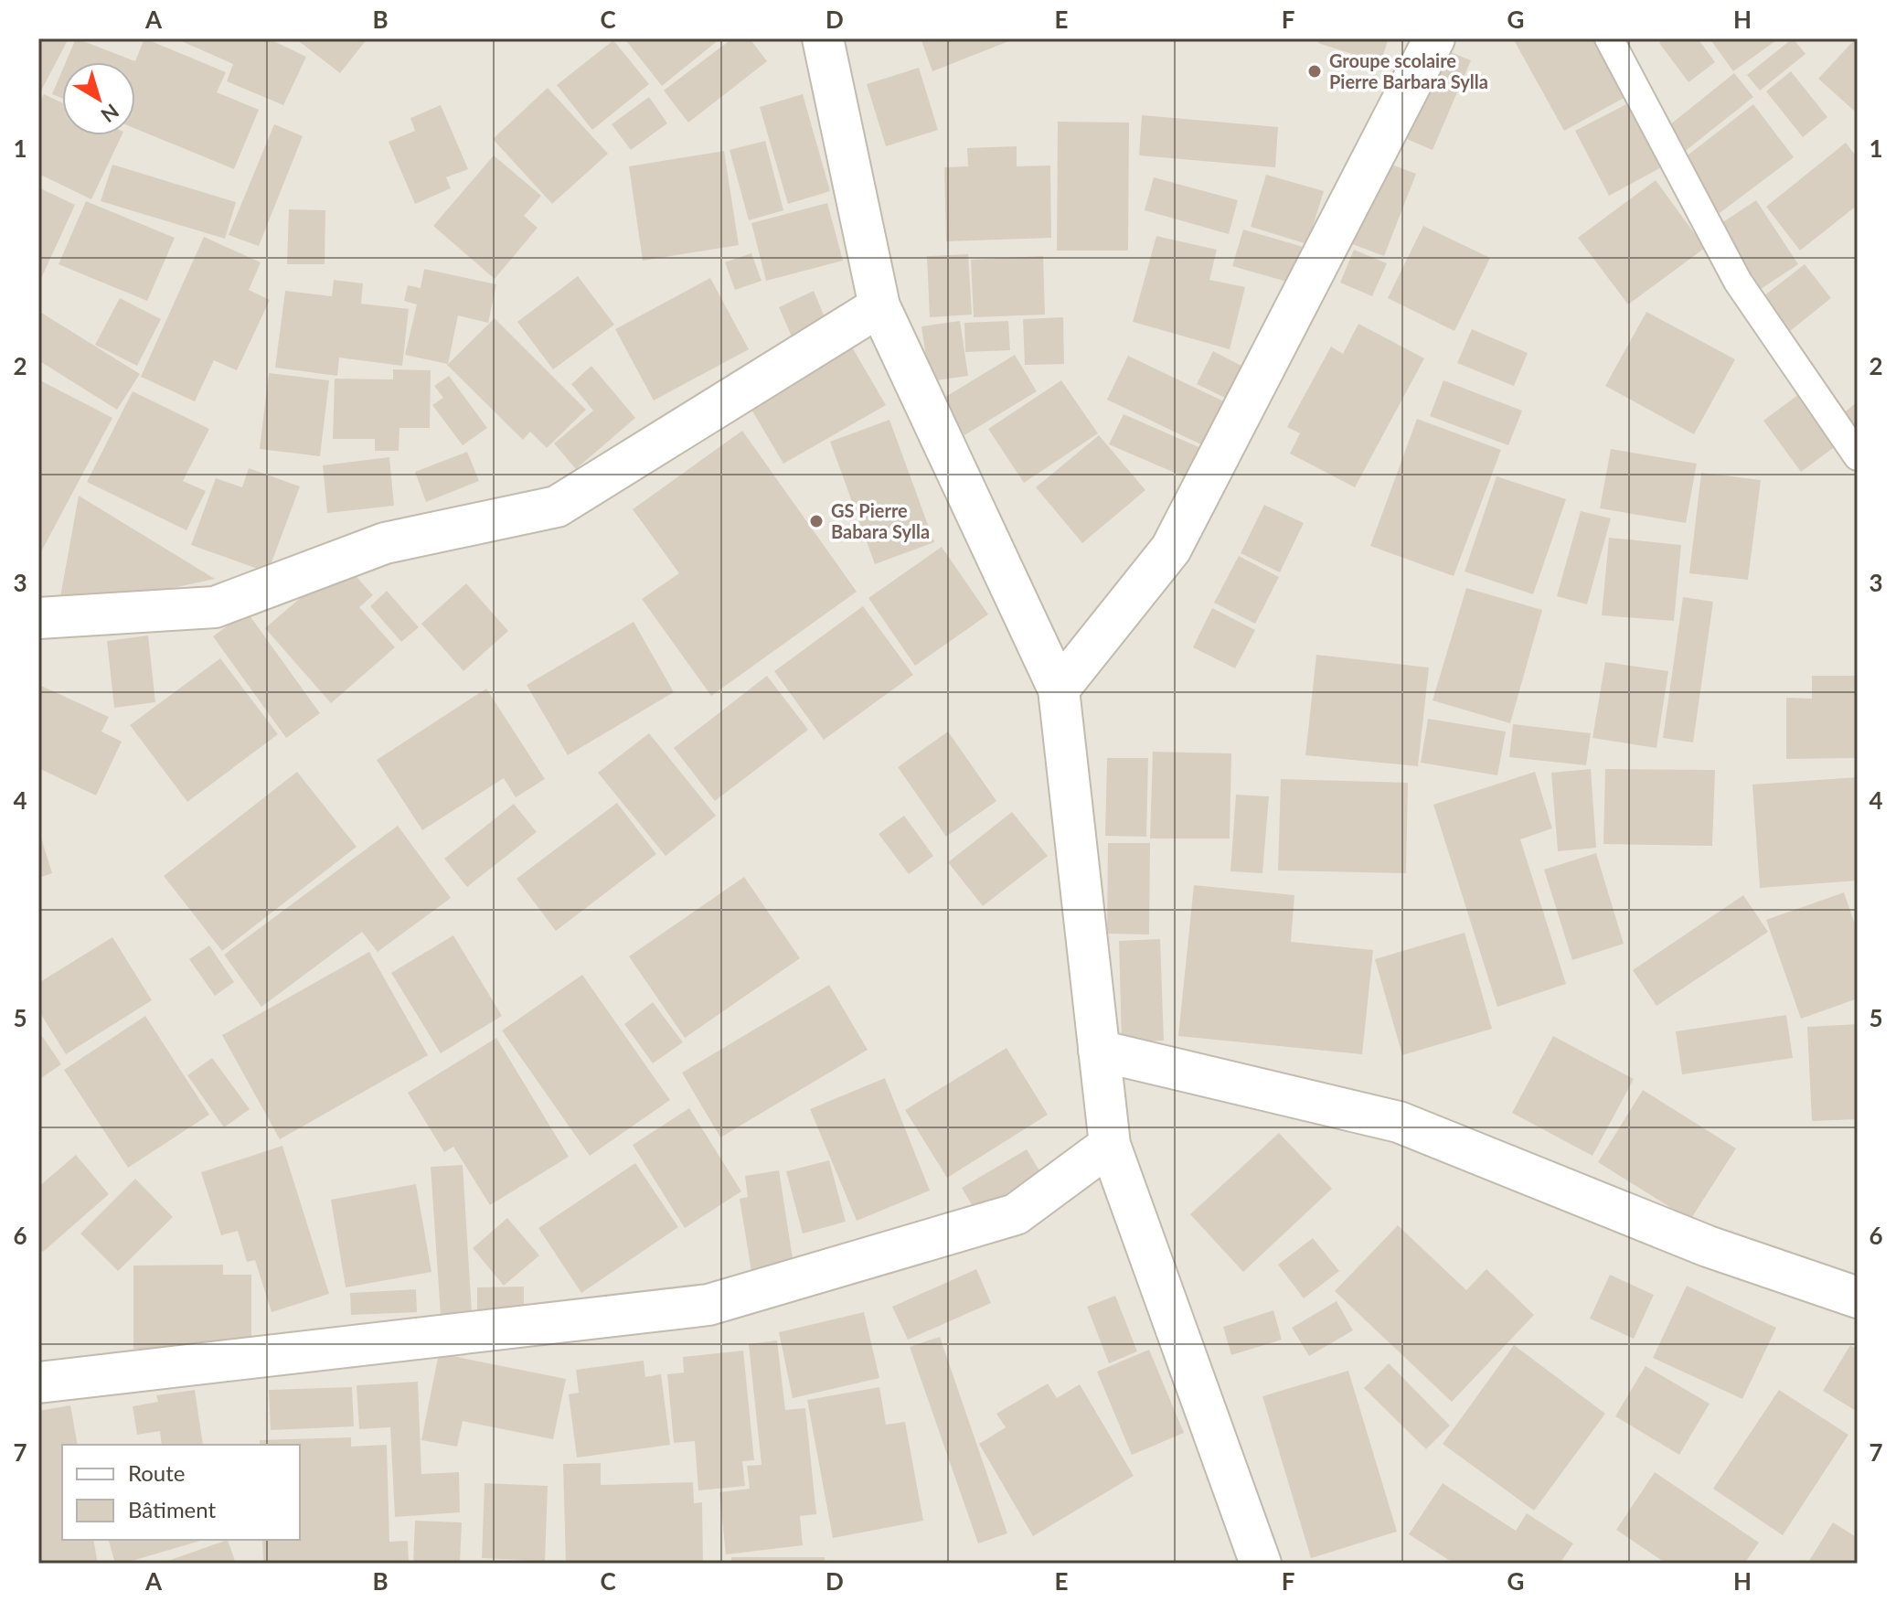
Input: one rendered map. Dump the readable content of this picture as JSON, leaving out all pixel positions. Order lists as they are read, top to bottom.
{
  "places": ["Groupe scolaire Pierre Barbara Sylla", "GS Pierre Babara Sylla"],
  "legend": ["Route", "Bâtiment"],
  "north": "bottom right",
  "grid": {
    "columns": [
      "A",
      "B",
      "C",
      "D",
      "E",
      "F",
      "G",
      "H"
    ],
    "rows": [
      "1",
      "2",
      "3",
      "4",
      "5",
      "6",
      "7"
    ]
  }
}
